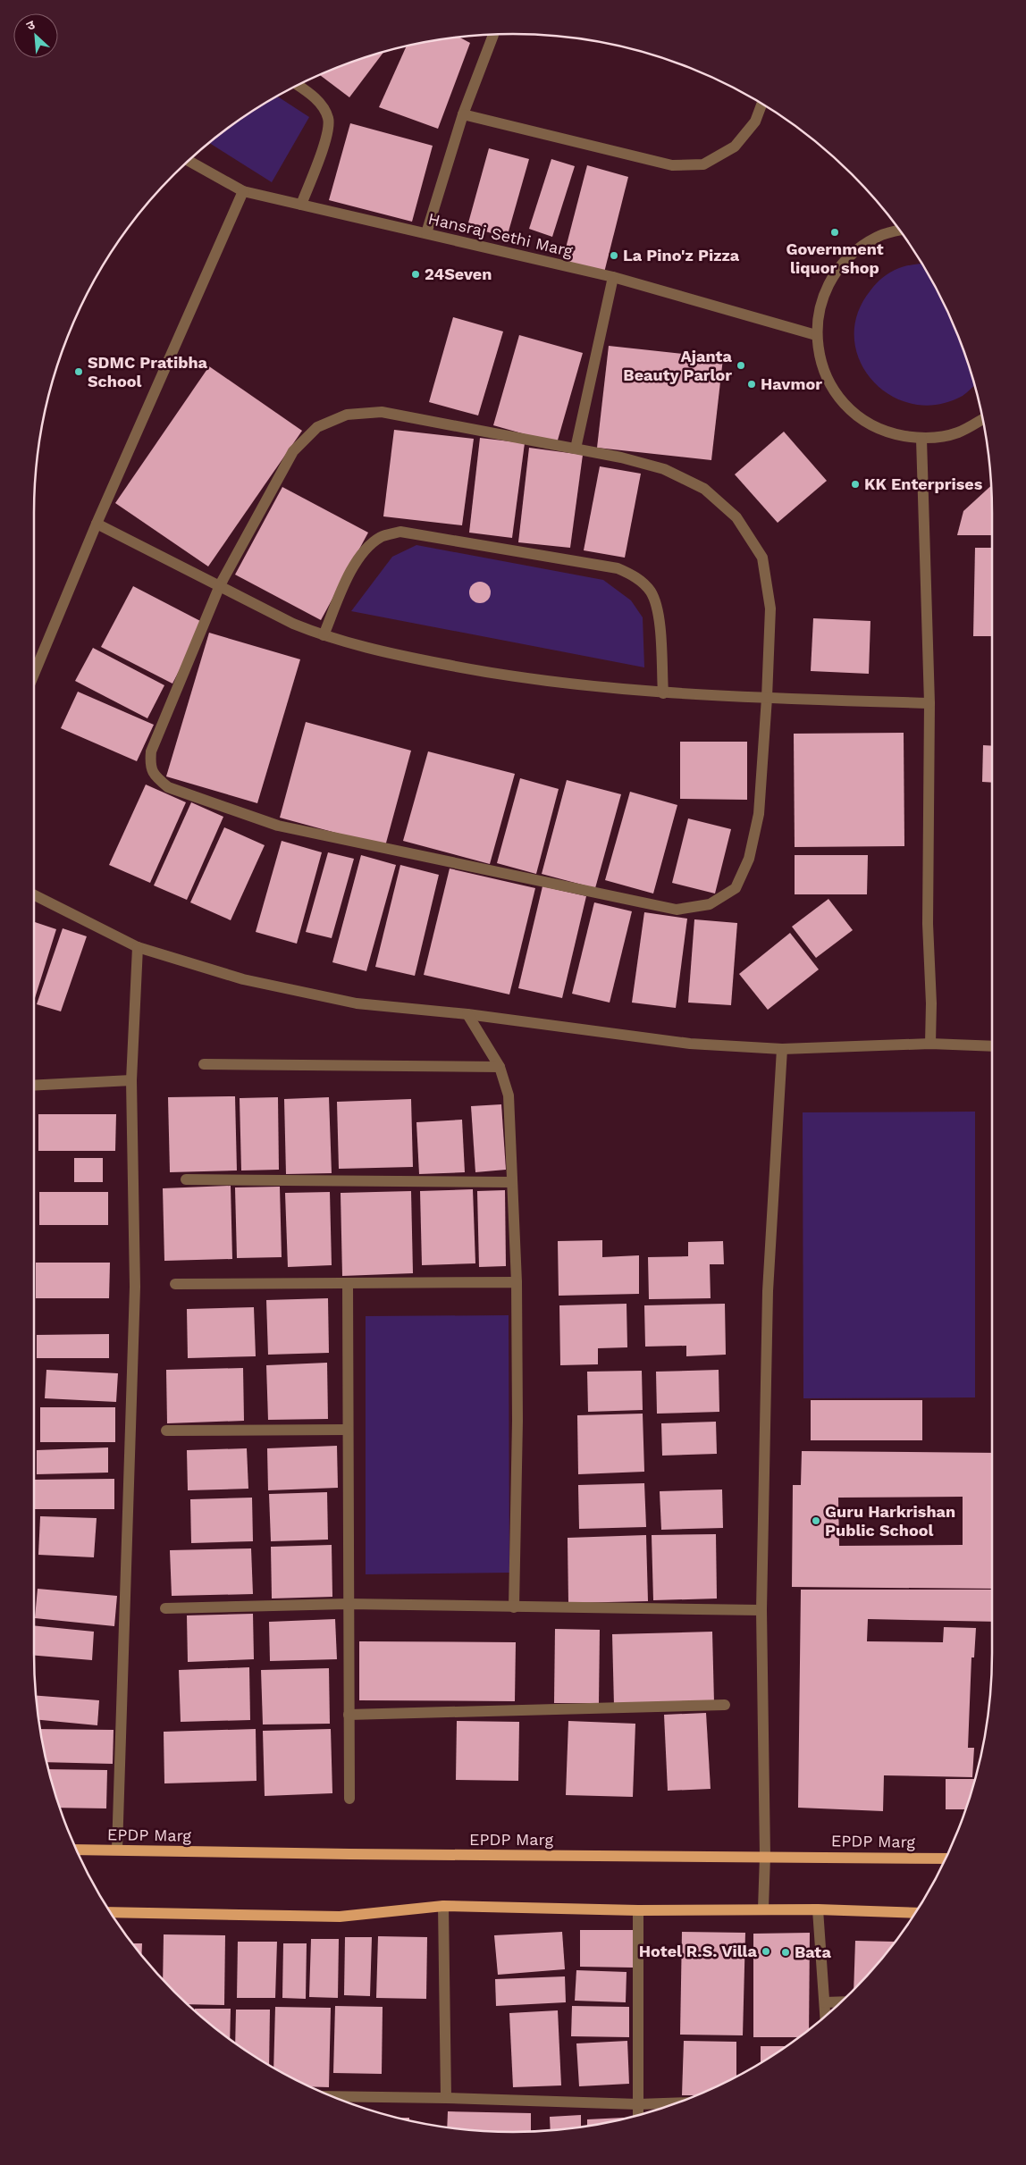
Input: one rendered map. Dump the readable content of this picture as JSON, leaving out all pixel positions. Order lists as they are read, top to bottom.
{
  "streets": {
    "main road": ["EPDP Marg"],
    "street": ["Hansraj Sethi Marg"]
  },
  "places": [
    "Government liquor shop",
    "La Pino'z Pizza",
    "24Seven",
    "Ajanta Beauty Parlor",
    "SDMC Pratibha School",
    "Havmor",
    "KK Enterprises",
    "Guru Harkrishan Public School",
    "Hotel R.S. Villa",
    "Bata"
  ],
  "north": "top left"
}
